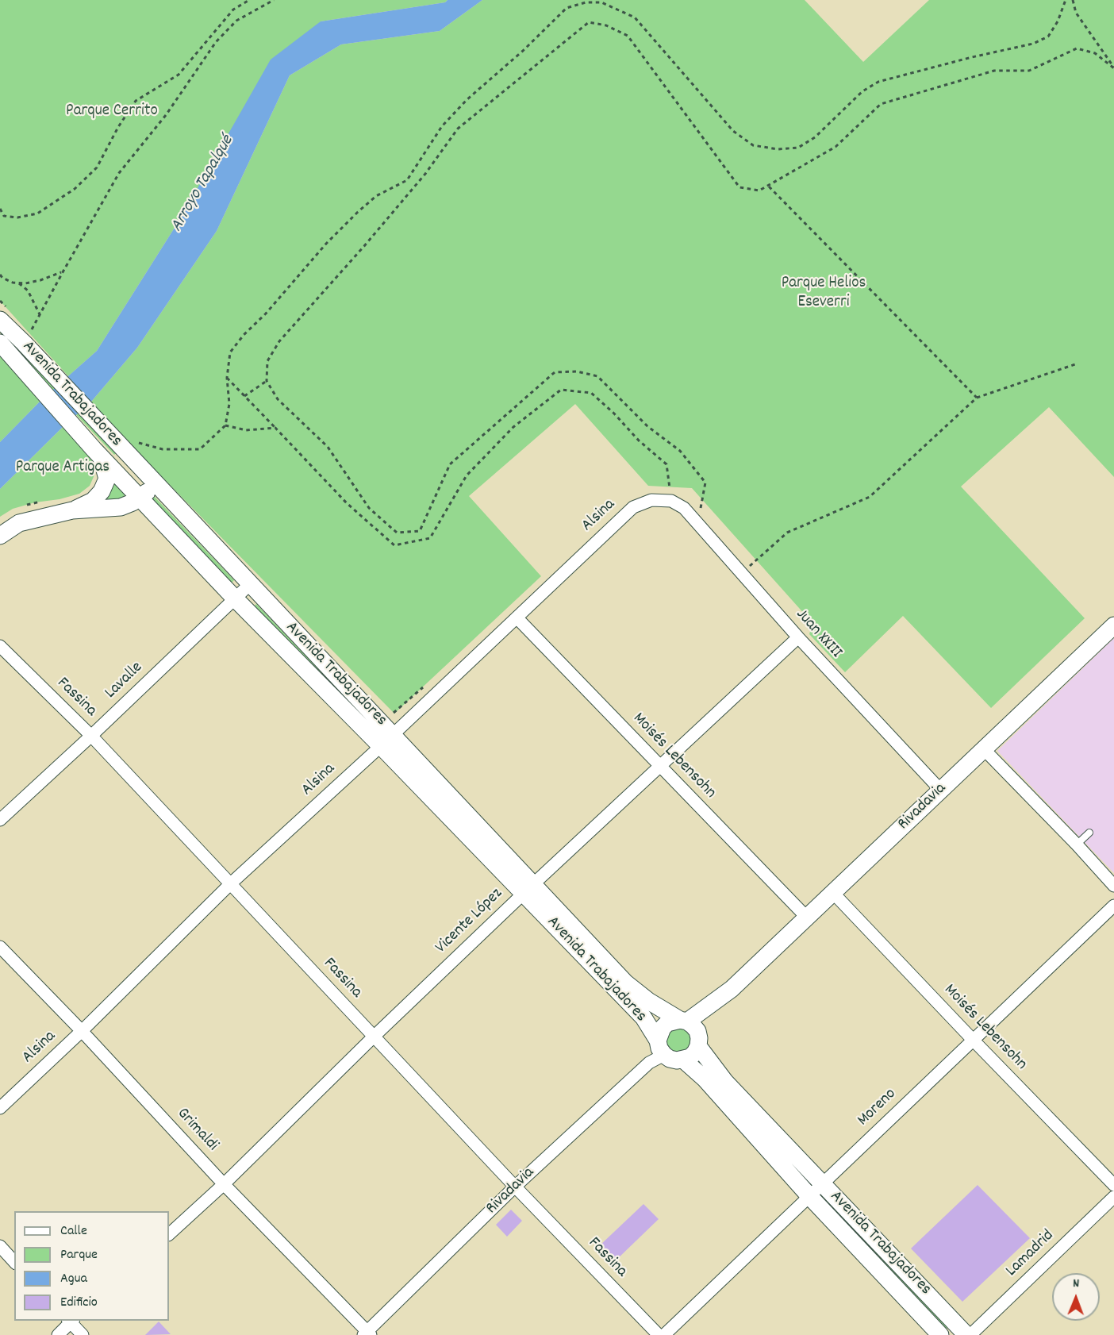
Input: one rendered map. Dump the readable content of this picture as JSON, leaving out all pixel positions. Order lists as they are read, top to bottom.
{
  "streets": {
    "main road": ["Avenida Trabajadores", "Rivadavia"],
    "street": [
      "Alsina",
      "Juan XXIII",
      "Lavalle",
      "Fassina",
      "Moisés Lebensohn",
      "Vicente López",
      "Moreno",
      "Grimaldi",
      "Lamadrid"
    ]
  },
  "crossings": [
    ["Avenida Trabajadores", "Alsina"],
    ["Avenida Trabajadores", "Lavalle"],
    ["Avenida Trabajadores", "Rivadavia"],
    ["Avenida Trabajadores", "Vicente López"],
    ["Avenida Trabajadores", "Moreno"],
    ["Alsina", "Juan XXIII"],
    ["Alsina", "Fassina"],
    ["Alsina", "Moisés Lebensohn"],
    ["Alsina", "Grimaldi"],
    ["Juan XXIII", "Rivadavia"],
    ["Juan XXIII", "Vicente López"],
    ["Lavalle", "Fassina"],
    ["Fassina", "Rivadavia"],
    ["Fassina", "Vicente López"],
    ["Moisés Lebensohn", "Rivadavia"],
    ["Moisés Lebensohn", "Vicente López"],
    ["Moisés Lebensohn", "Moreno"],
    ["Rivadavia", "Grimaldi"],
    ["Vicente López", "Grimaldi"]
  ],
  "water": ["Arroyo Tapalqué"],
  "parks": ["Parque Cerrito", "Parque Helios Eseverri", "Parque Artigas"],
  "legend": [
    "Calle",
    "Parque",
    "Agua",
    "Edificio"
  ],
  "north": "top"
}
